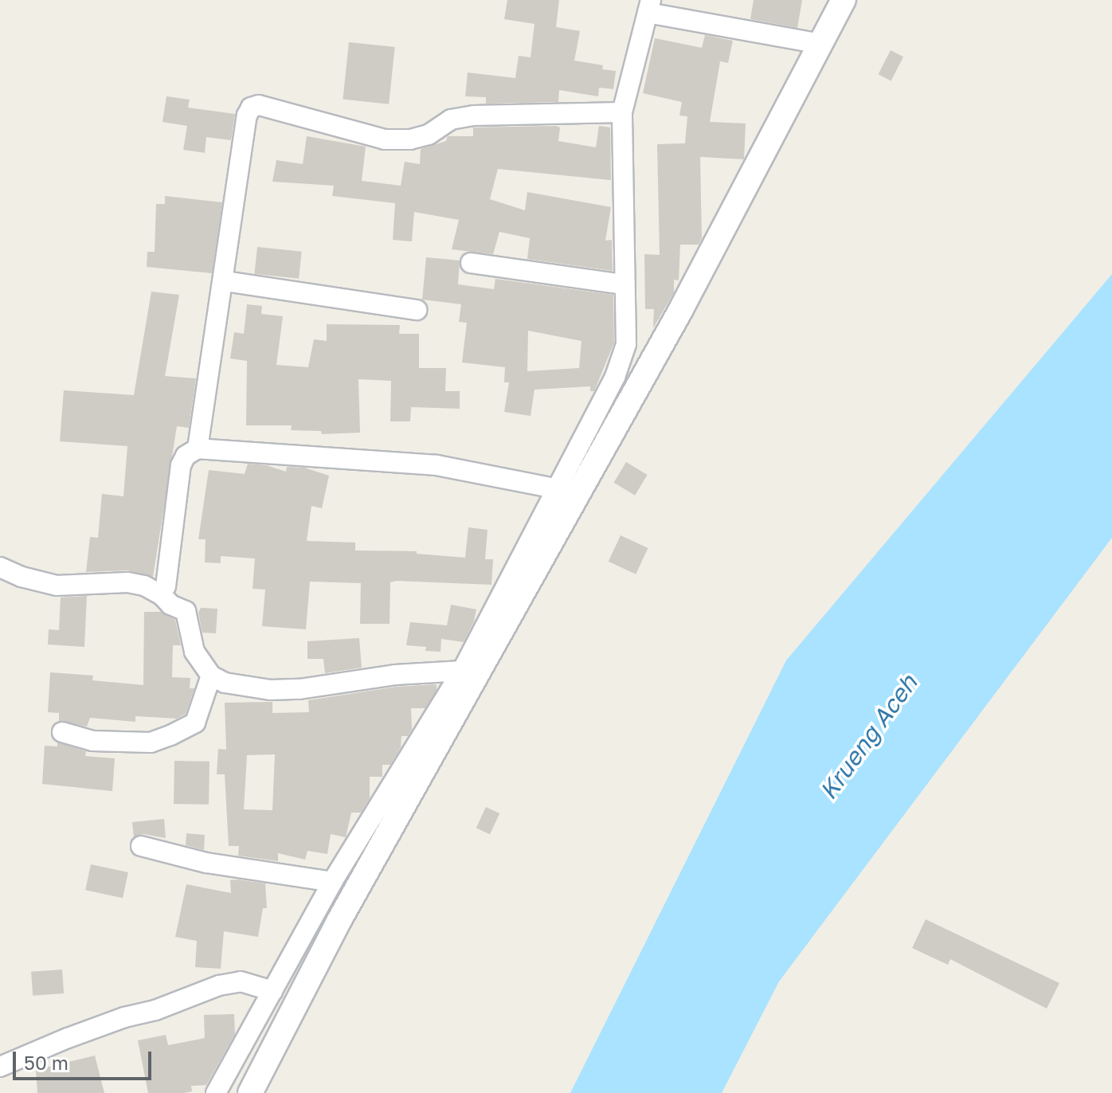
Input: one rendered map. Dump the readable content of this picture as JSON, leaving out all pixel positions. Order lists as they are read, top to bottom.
{
  "water": ["Krueng Aceh"],
  "scale_bar": "50 m"
}
